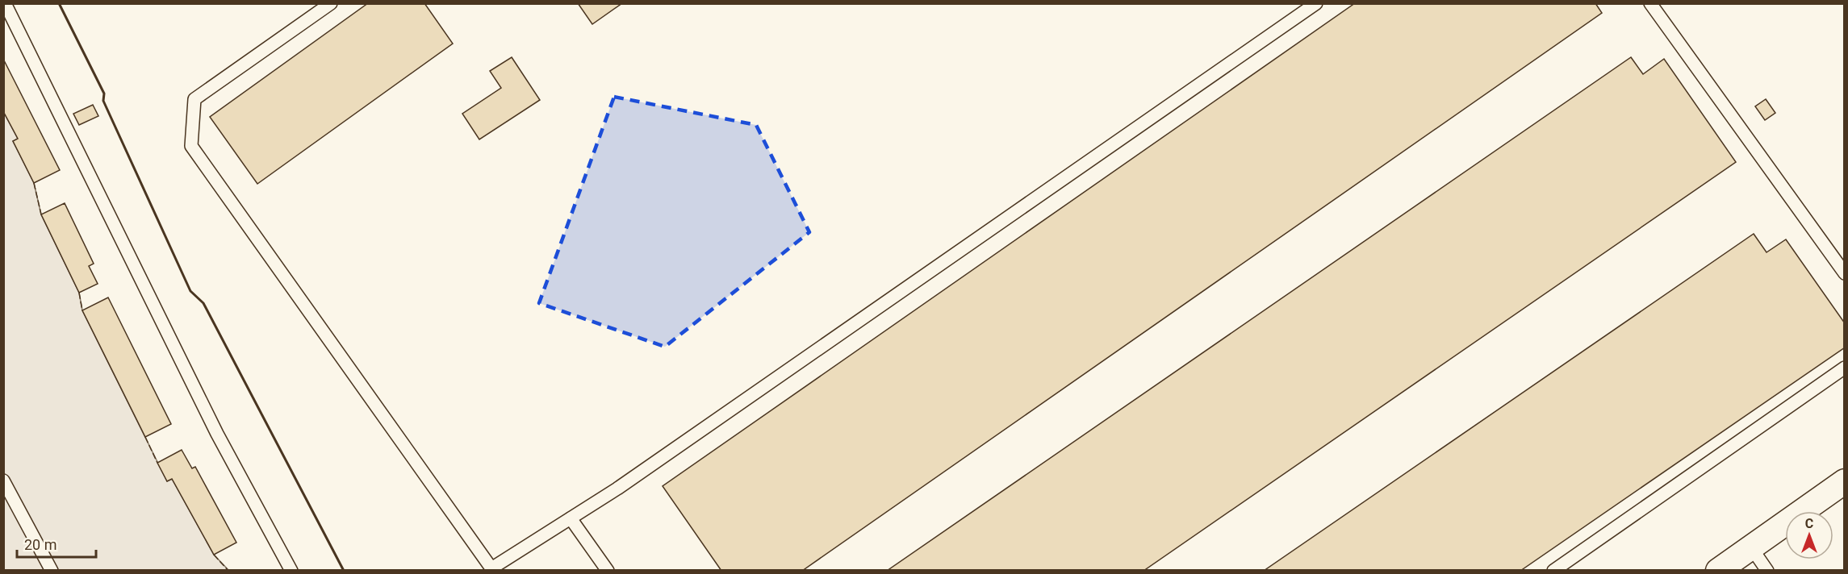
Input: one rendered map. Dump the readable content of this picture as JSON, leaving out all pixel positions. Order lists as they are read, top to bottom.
{
  "scale_bar": "20 m",
  "north": "top"
}
